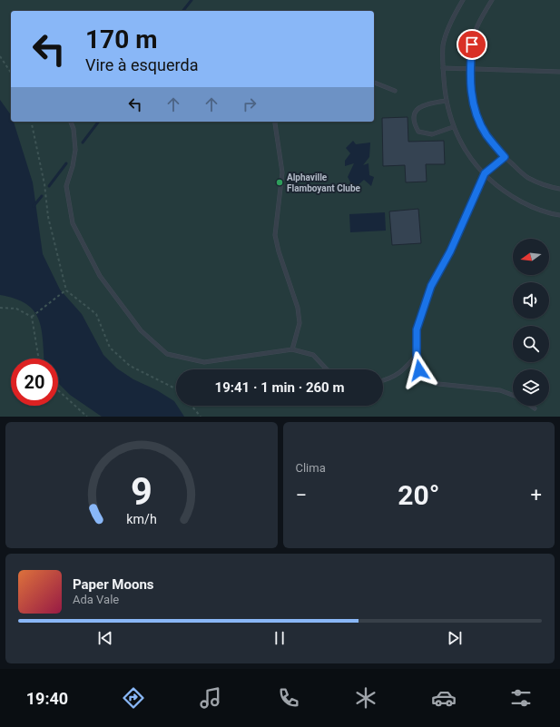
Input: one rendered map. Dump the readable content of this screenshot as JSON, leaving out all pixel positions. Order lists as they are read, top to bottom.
{
  "places": ["Alphaville Flamboyant Clube"],
  "north": "left",
  "page": {
    "turn": ["170 m", "Vire à esquerda"],
    "limit": "20",
    "trip": "19:41 · 1 min · 260 m",
    "tile": "Clima",
    "heat": ["−", "20°", "+"],
    "song": ["Paper Moons", "Ada Vale"],
    "tabs": "19:40",
    "gauge": ["9", "km/h"]
  }
}
